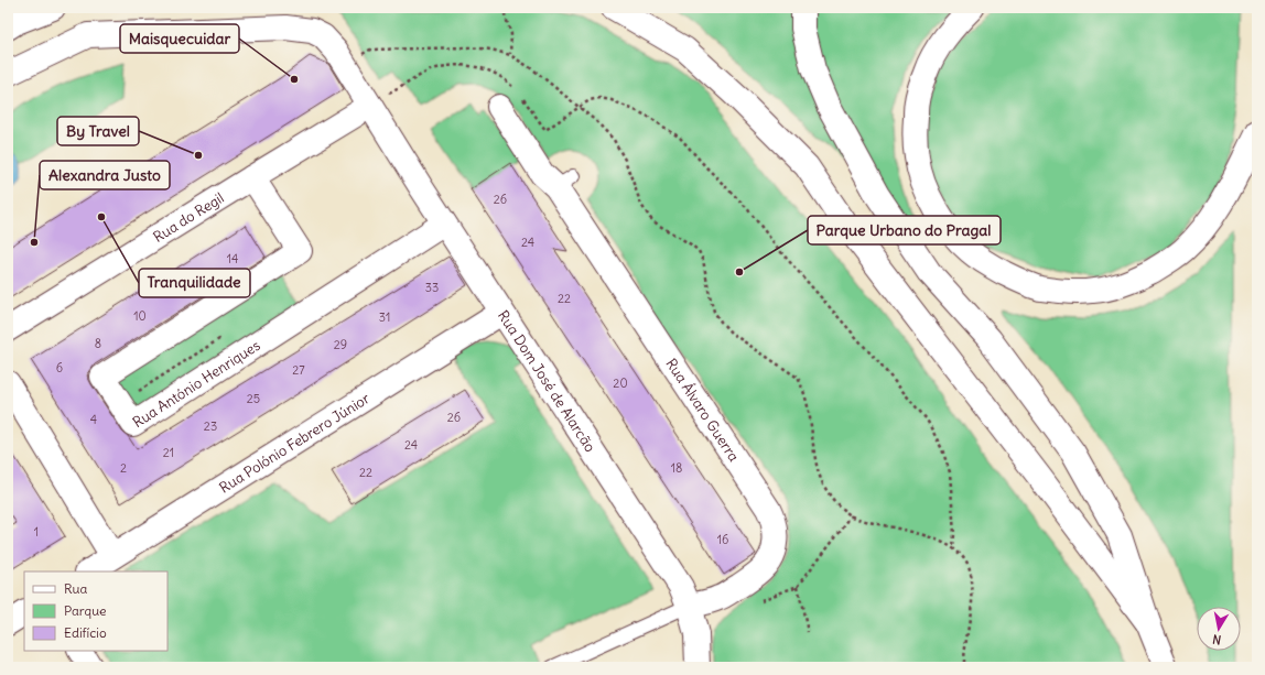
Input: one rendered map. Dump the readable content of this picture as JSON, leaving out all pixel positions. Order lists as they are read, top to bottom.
{
  "streets": {
    "main road": [
      "Rua do Regil",
      "Rua António Henriques",
      "Rua Dom José de Alarcão",
      "Rua Álvaro Guerra",
      "Rua Polónio Febrero Júnior"
    ]
  },
  "crossings": [
    ["Rua do Regil", "Rua António Henriques"],
    ["Rua do Regil", "Rua Dom José de Alarcão"],
    ["Rua António Henriques", "Rua Dom José de Alarcão"],
    ["Rua Dom José de Alarcão", "Rua Álvaro Guerra"],
    ["Rua Dom José de Alarcão", "Rua Polónio Febrero Júnior"]
  ],
  "places": [
    "Maisquecuidar",
    "By Travel",
    "Tranquilidade",
    "Alexandra Justo",
    "Parque Urbano do Pragal"
  ],
  "house_numbers": [
    "26",
    "24",
    "14",
    "33",
    "22",
    "10",
    "31",
    "8",
    "29",
    "6",
    "27",
    "20",
    "25",
    "26",
    "4",
    "23",
    "24",
    "21",
    "2",
    "18",
    "22",
    "1",
    "16"
  ],
  "legend": ["Rua", "Parque", "Edifício"],
  "north": "bottom"
}
